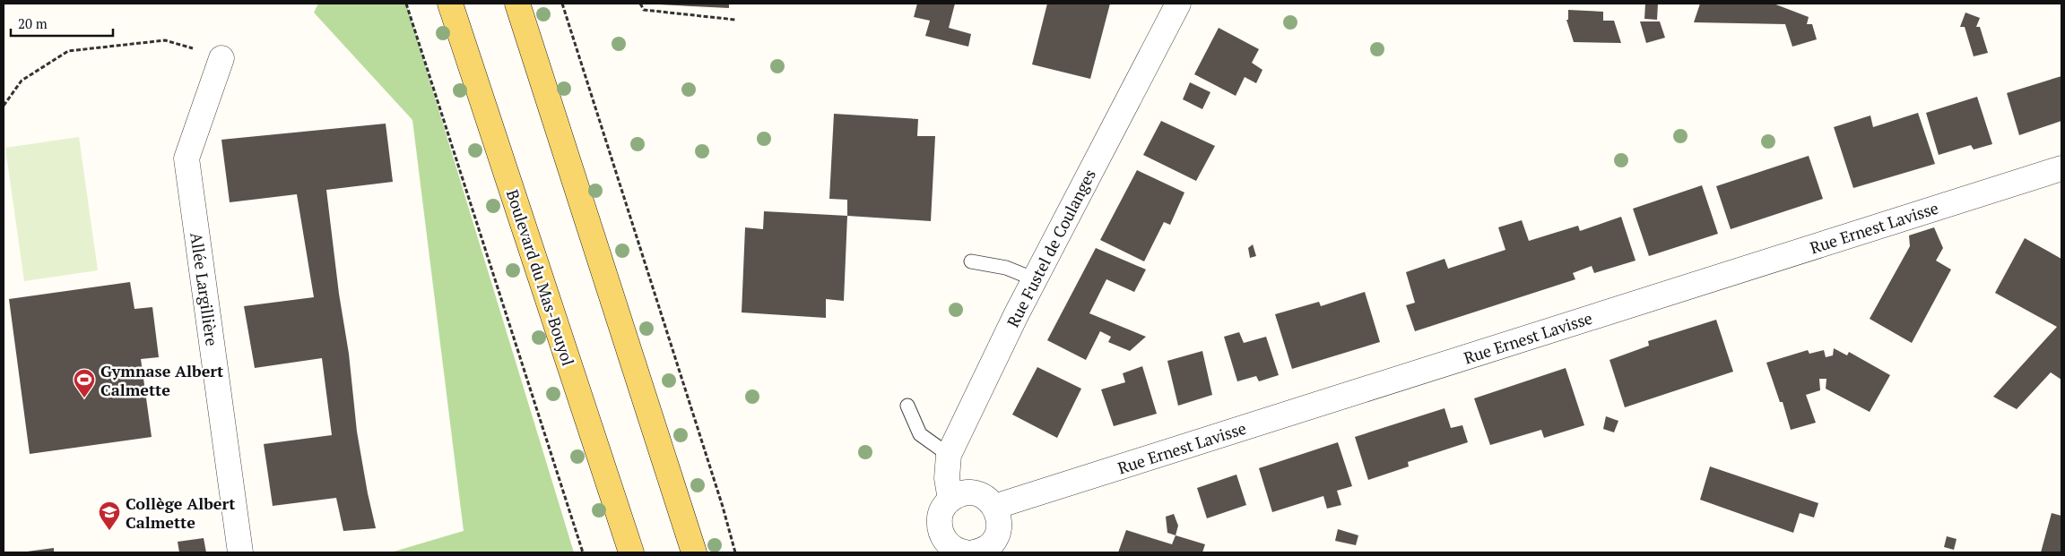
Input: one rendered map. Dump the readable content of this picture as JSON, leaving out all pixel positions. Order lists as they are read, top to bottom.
{
  "streets": {
    "main road": ["Boulevard du Mas-Bouyol"],
    "street": ["Rue Ernest Lavisse", "Rue Fustel de Coulanges", "Allée Largillière"]
  },
  "crossings": [
    ["Rue Ernest Lavisse", "Rue Fustel de Coulanges"]
  ],
  "places": {
    "sports": ["Gymnase Albert Calmette"],
    "school or university": ["Collège Albert Calmette"]
  },
  "scale_bar": "20 m"
}
